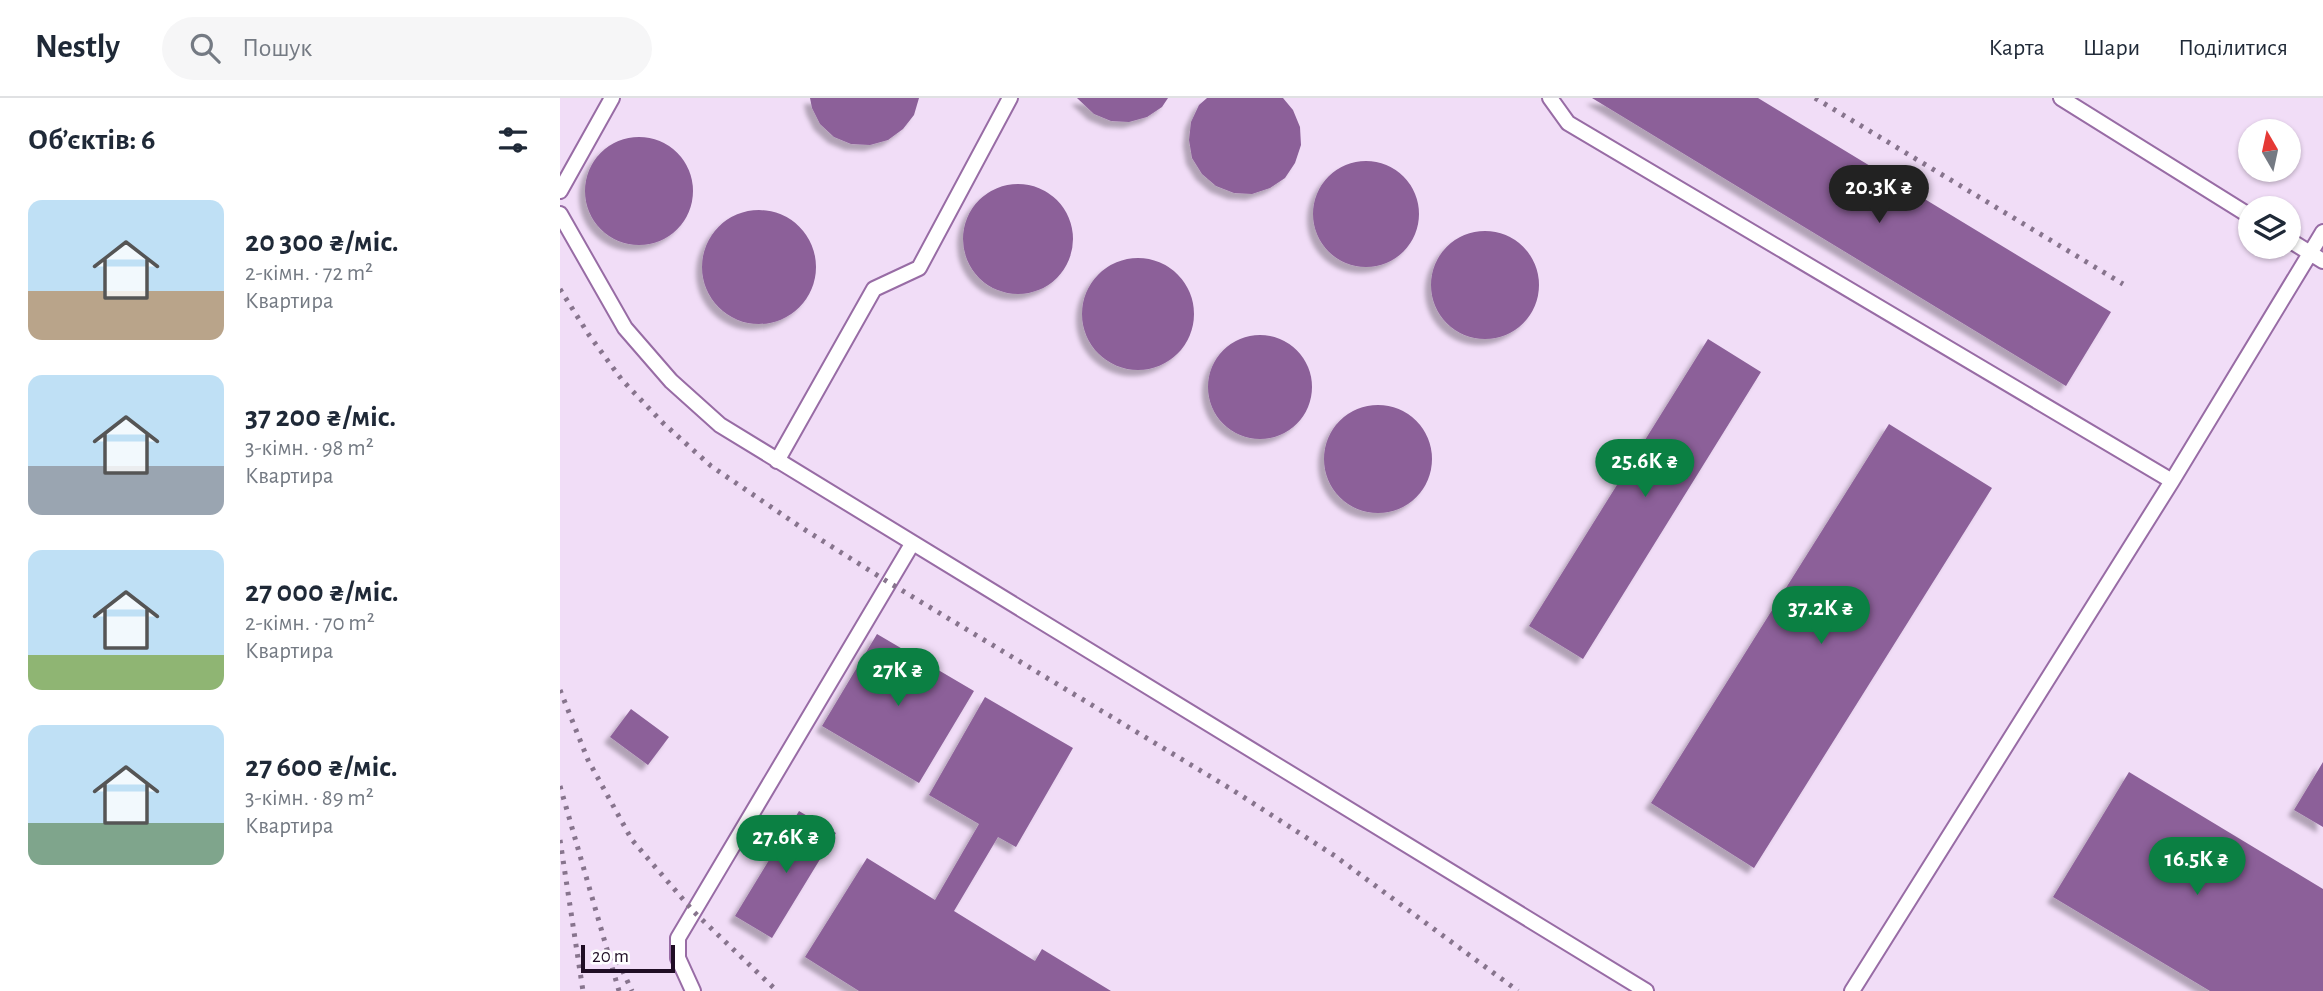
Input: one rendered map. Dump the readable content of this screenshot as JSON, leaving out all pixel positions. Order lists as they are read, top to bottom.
{
  "scale_bar": "20 m",
  "north": "top",
  "page": {
    "header": "Nestly",
    "search": "Пошук",
    "nav": ["Карта", "Шари", "Поділитися"],
    "heading": "Об’єктів: 6",
    "price": [
      "20.3K ₴",
      "25.6K ₴",
      "37.2K ₴",
      "27K ₴",
      "27.6K ₴",
      "16.5K ₴"
    ],
    "list": [
      {
        "name": "20 300 ₴/міс.",
        "note": "2-кімн. · 72 m² · Квартира"
      },
      {
        "name": "37 200 ₴/міс.",
        "note": "3-кімн. · 98 m² · Квартира"
      },
      {
        "name": "27 000 ₴/міс.",
        "note": "2-кімн. · 70 m² · Квартира"
      },
      {
        "name": "27 600 ₴/міс.",
        "note": "3-кімн. · 89 m² · Квартира"
      }
    ],
    "scale": "20 m"
  }
}
